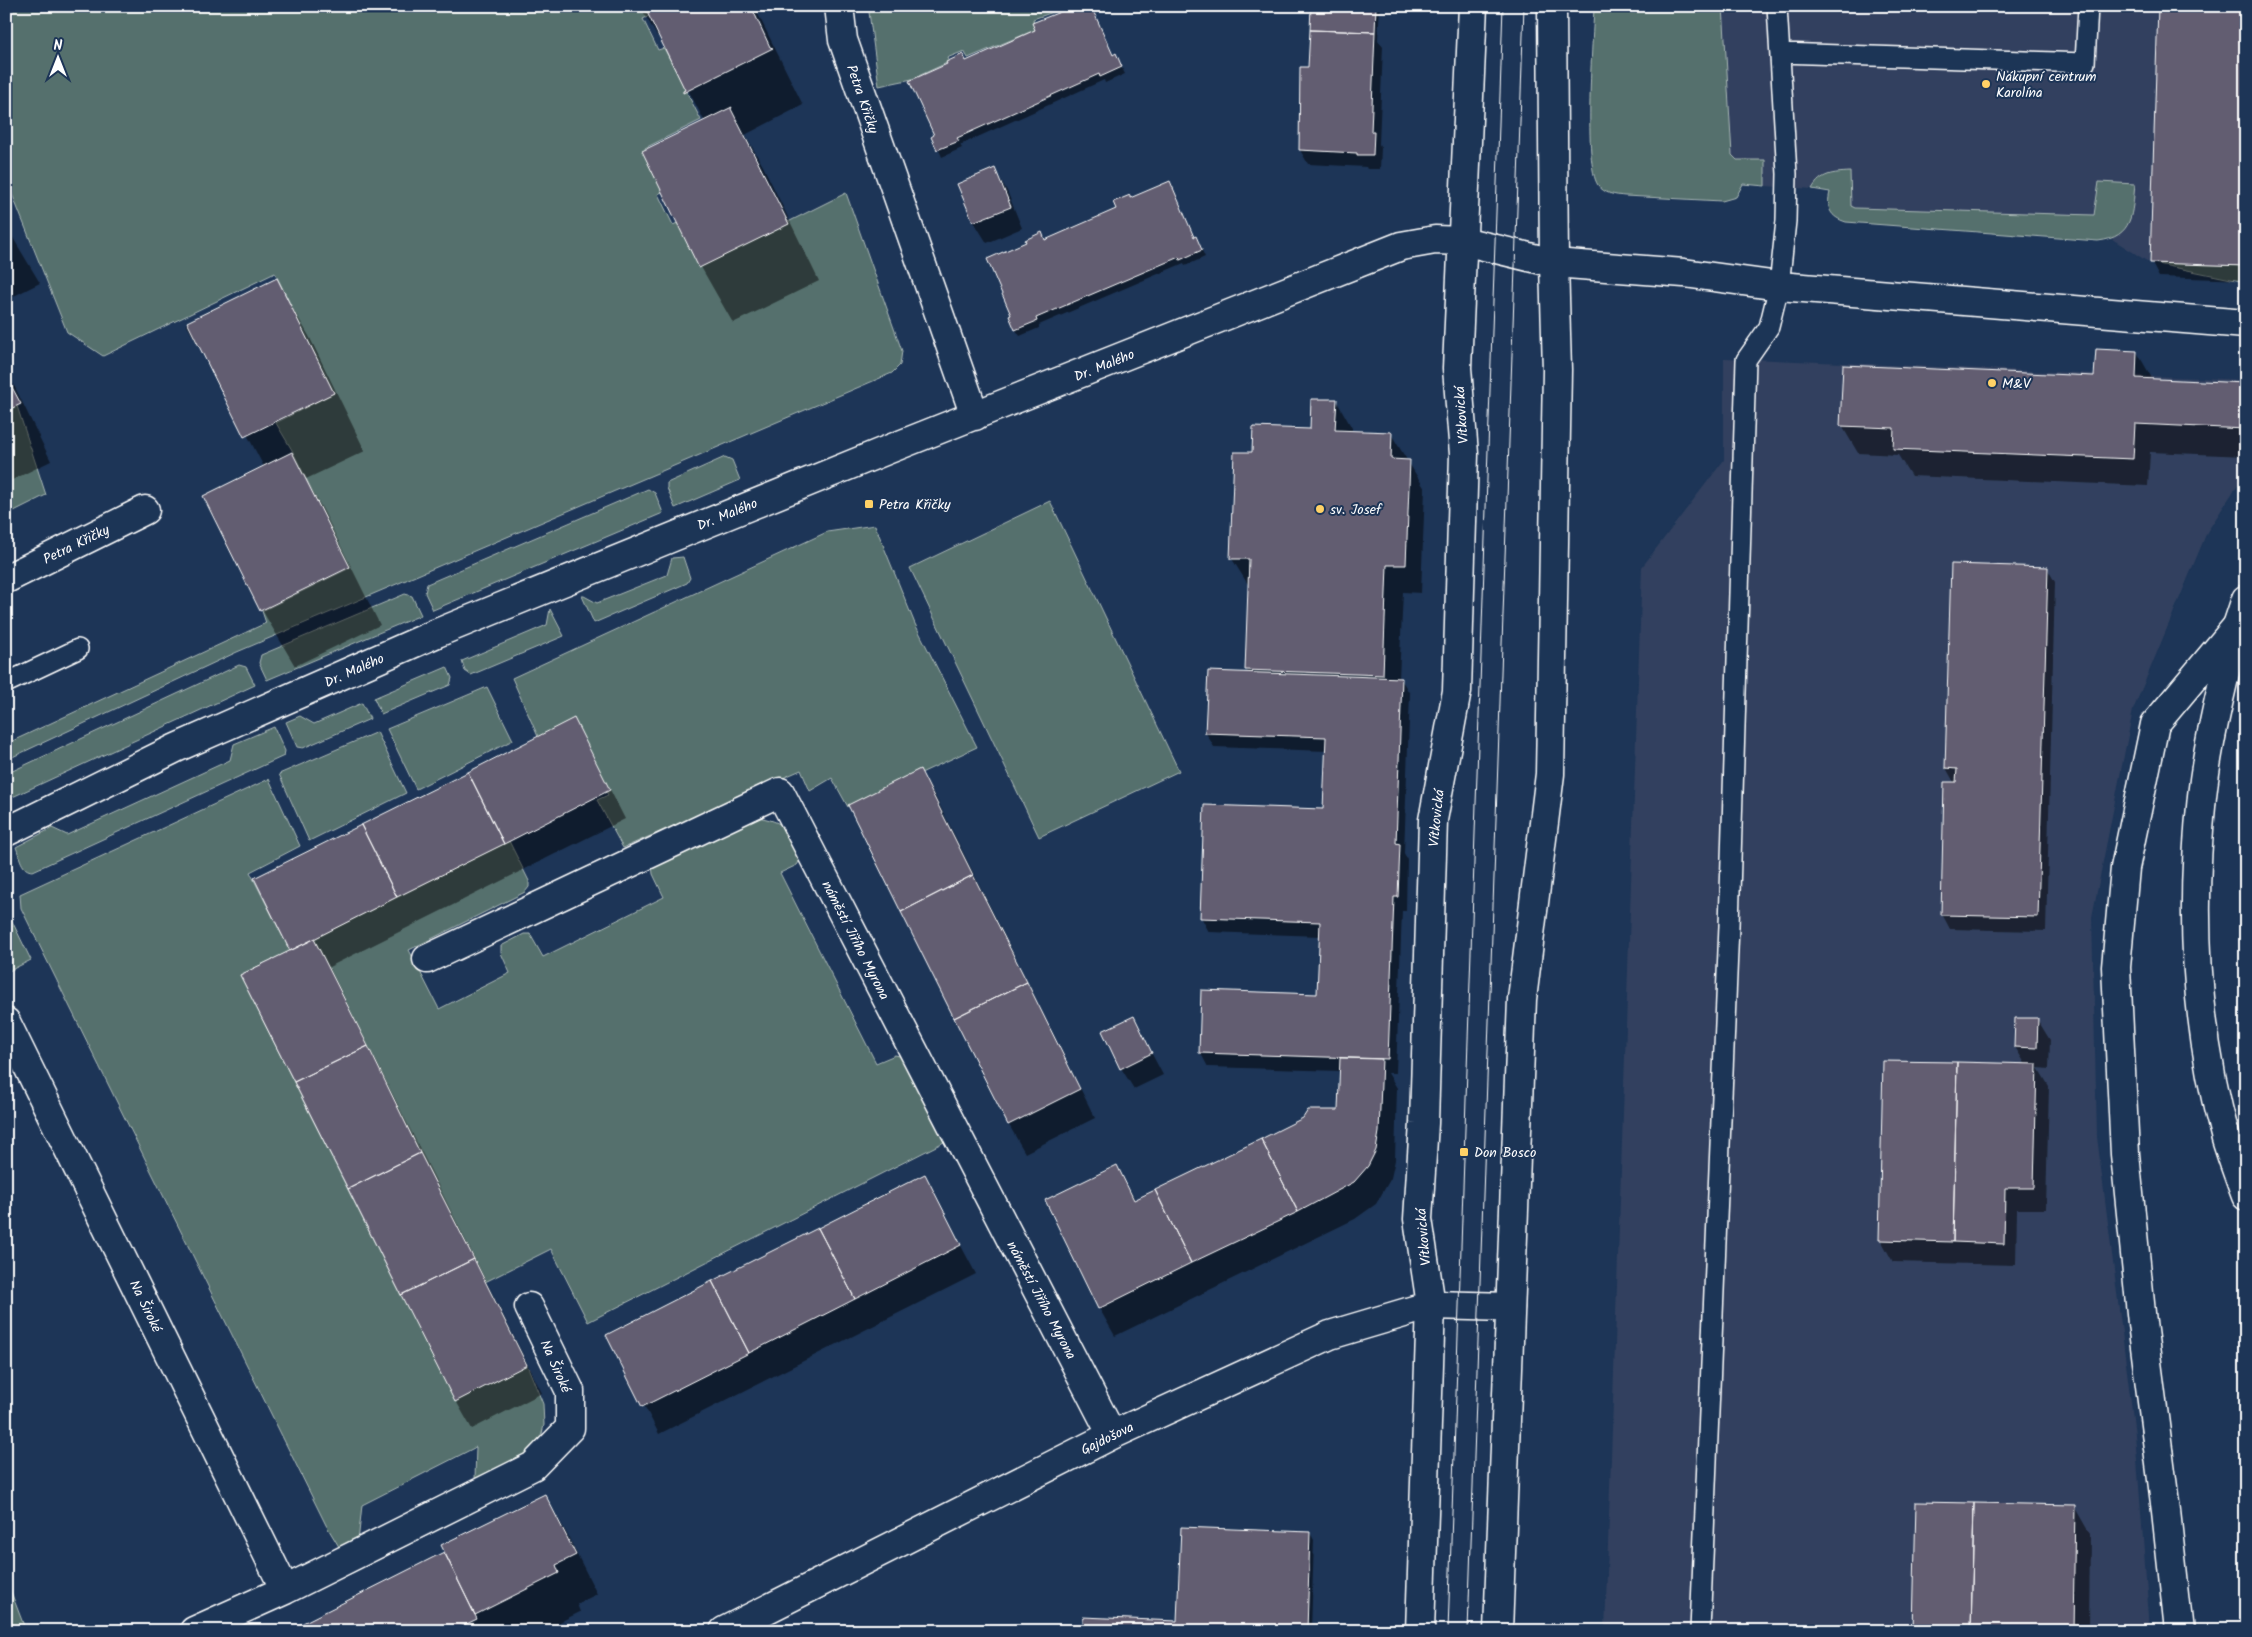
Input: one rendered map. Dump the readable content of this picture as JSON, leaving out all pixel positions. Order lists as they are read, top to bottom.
{
  "streets": {
    "main road": [
      "Petra Křičky",
      "Dr. Malého",
      "Vítkovická",
      "náměstí Jiřího Myrona",
      "Na Široké",
      "Gajdošova"
    ]
  },
  "crossings": [
    ["Petra Křičky", "Dr. Malého"],
    ["Dr. Malého", "Vítkovická"],
    ["Vítkovická", "Gajdošova"],
    ["náměstí Jiřího Myrona", "Gajdošova"]
  ],
  "places": {
    "other": ["Nákupní centrum Karolína", "M&V", "sv. Josef"],
    "transit": ["Petra Křičky", "Don Bosco"]
  },
  "north": "top"
}
